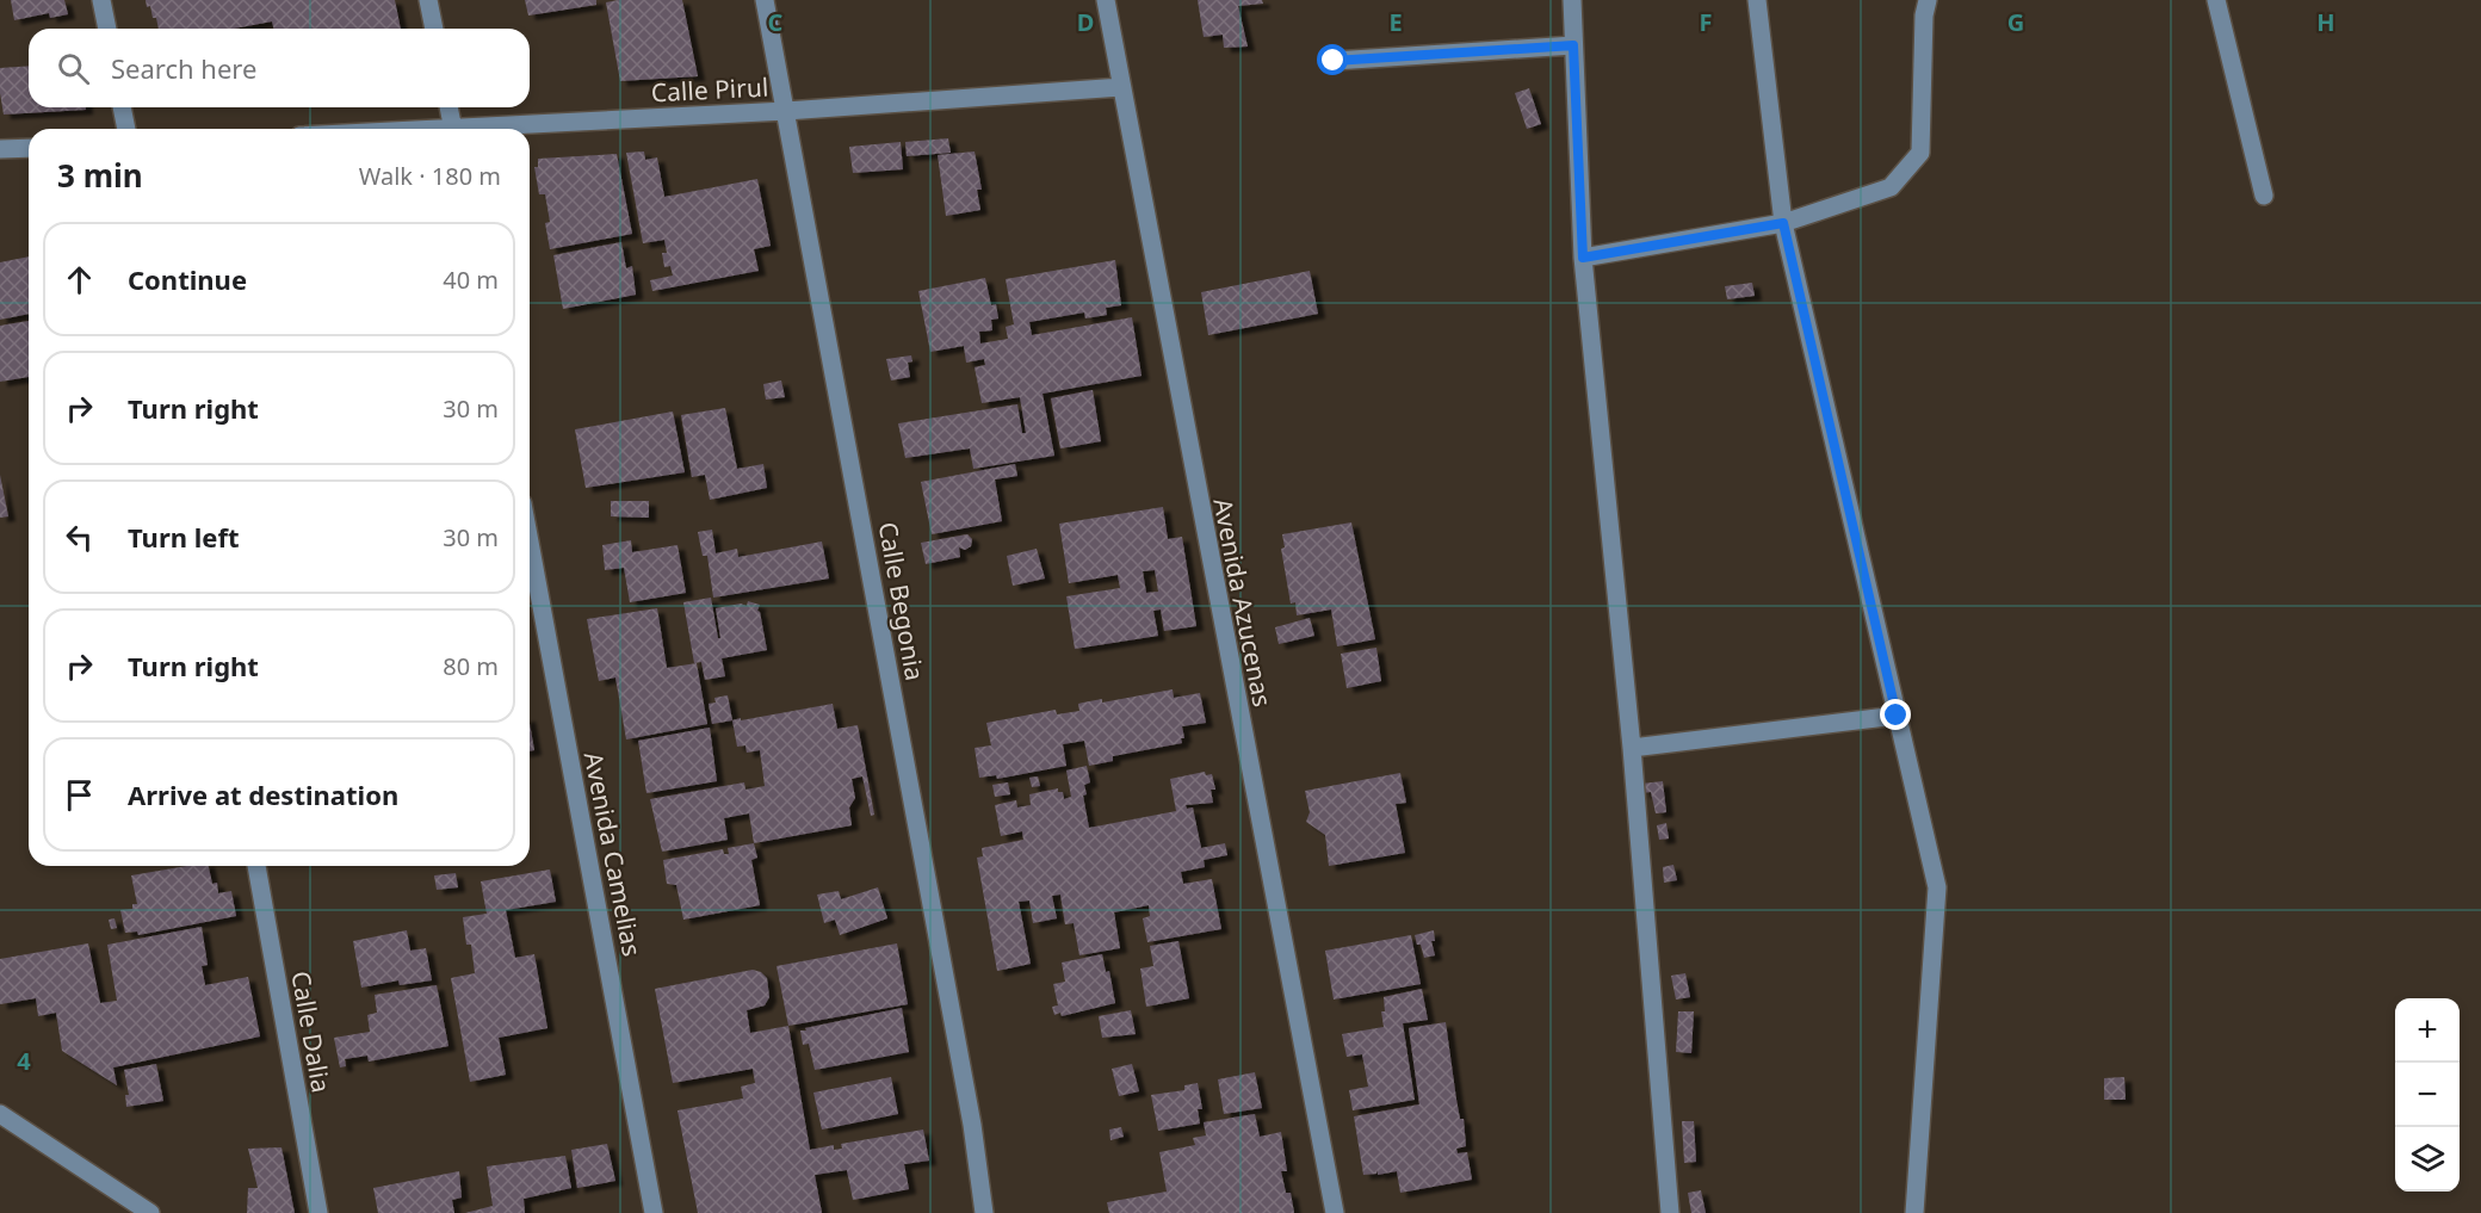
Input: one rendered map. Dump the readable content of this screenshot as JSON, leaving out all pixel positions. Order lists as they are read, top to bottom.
{
  "streets": {
    "street": [
      "Calle Pirul",
      "Calle Begonia",
      "Avenida Azucenas",
      "Avenida Camelias",
      "Calle Dalia"
    ]
  },
  "crossings": [
    ["Calle Pirul", "Calle Begonia"],
    ["Calle Pirul", "Avenida Azucenas"]
  ],
  "page": {
    "search": "Search here",
    "heading": ["3 min", "Walk · 180 m"],
    "list": [
      ["Continue", "40 m"],
      ["Turn right", "30 m"],
      ["Turn left", "30 m"],
      ["Turn right", "80 m"],
      "Arrive at destination"
    ],
    "map_buttons": ["+", "−"]
  },
  "grid": {
    "columns": [
      "C",
      "D",
      "E",
      "F",
      "G",
      "H"
    ],
    "rows": ["4"]
  }
}
